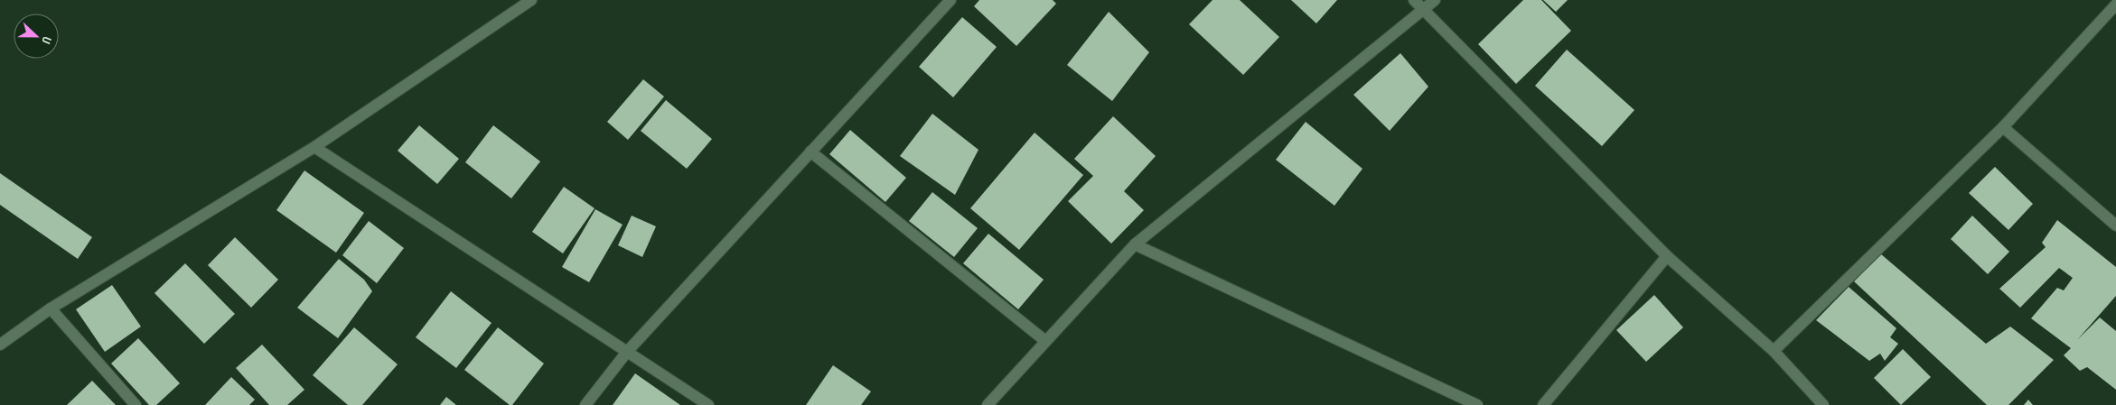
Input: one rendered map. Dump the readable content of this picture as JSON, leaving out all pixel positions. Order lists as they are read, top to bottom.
{
  "north": "right"
}
